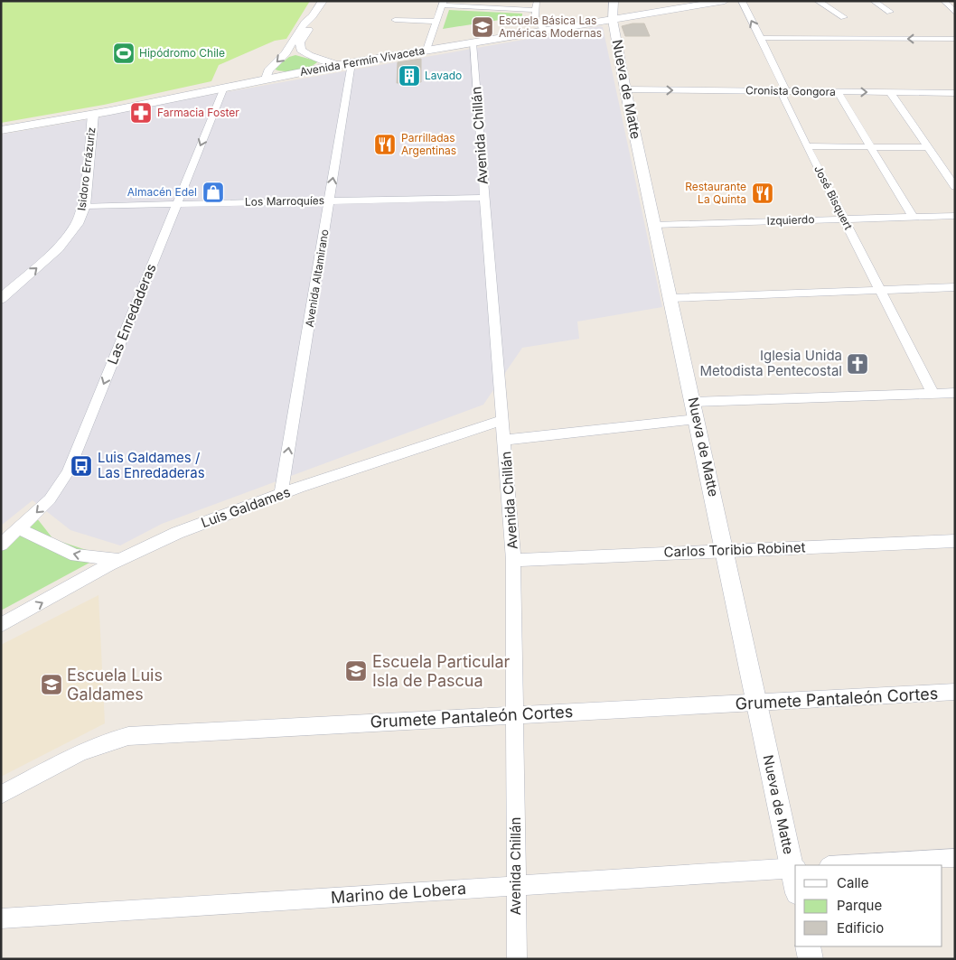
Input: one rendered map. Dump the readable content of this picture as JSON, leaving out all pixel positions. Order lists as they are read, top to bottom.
{
  "streets": {
    "main road": ["Avenida Fermín Vivaceta"],
    "street": [
      "Nueva de Matte",
      "Cronista Gongora",
      "Avenida Chillán",
      "Isidoro Errázuriz",
      "José Bisquert",
      "Los Marroquíes",
      "Izquierdo",
      "Avenida Altamirano",
      "Las Enredaderas",
      "Luis Galdames",
      "Carlos Toribio Robinet",
      "Grumete Pantaleón Cortes",
      "Marino de Lobera"
    ]
  },
  "crossings": [
    ["Avenida Fermín Vivaceta", "Nueva de Matte"],
    ["Avenida Fermín Vivaceta", "Avenida Chillán"],
    ["Avenida Fermín Vivaceta", "Isidoro Errázuriz"],
    ["Avenida Fermín Vivaceta", "Avenida Altamirano"],
    ["Avenida Fermín Vivaceta", "Las Enredaderas"],
    ["Nueva de Matte", "Cronista Gongora"],
    ["Nueva de Matte", "Izquierdo"],
    ["Nueva de Matte", "Carlos Toribio Robinet"],
    ["Nueva de Matte", "Grumete Pantaleón Cortes"],
    ["Nueva de Matte", "Marino de Lobera"],
    ["Cronista Gongora", "José Bisquert"],
    ["Avenida Chillán", "Los Marroquíes"],
    ["Avenida Chillán", "Luis Galdames"],
    ["Avenida Chillán", "Carlos Toribio Robinet"],
    ["Avenida Chillán", "Grumete Pantaleón Cortes"],
    ["Avenida Chillán", "Marino de Lobera"],
    ["Isidoro Errázuriz", "Los Marroquíes"],
    ["José Bisquert", "Izquierdo"],
    ["Los Marroquíes", "Avenida Altamirano"],
    ["Los Marroquíes", "Las Enredaderas"],
    ["Avenida Altamirano", "Luis Galdames"]
  ],
  "one_way": ["Isidoro Errázuriz", "Avenida Altamirano", "Las Enredaderas"],
  "places": {
    "school or university": ["Escuela Básica Las Américas Modernas", "Escuela Particular Isla de Pascua", "Escuela Luis Galdames"],
    "sports": ["Hipódromo Chile"],
    "building": ["Lavado"],
    "pharmacy": ["Farmacia Foster"],
    "restaurant": ["Parrilladas Argentinas", "Restaurante La Quinta"],
    "shop": ["Almacén Edel"],
    "church": ["Iglesia Unida Metodista Pentecostal"],
    "bus stop": ["Luis Galdames / Las Enredaderas"]
  },
  "legend": ["Calle", "Parque", "Edificio"]
}
